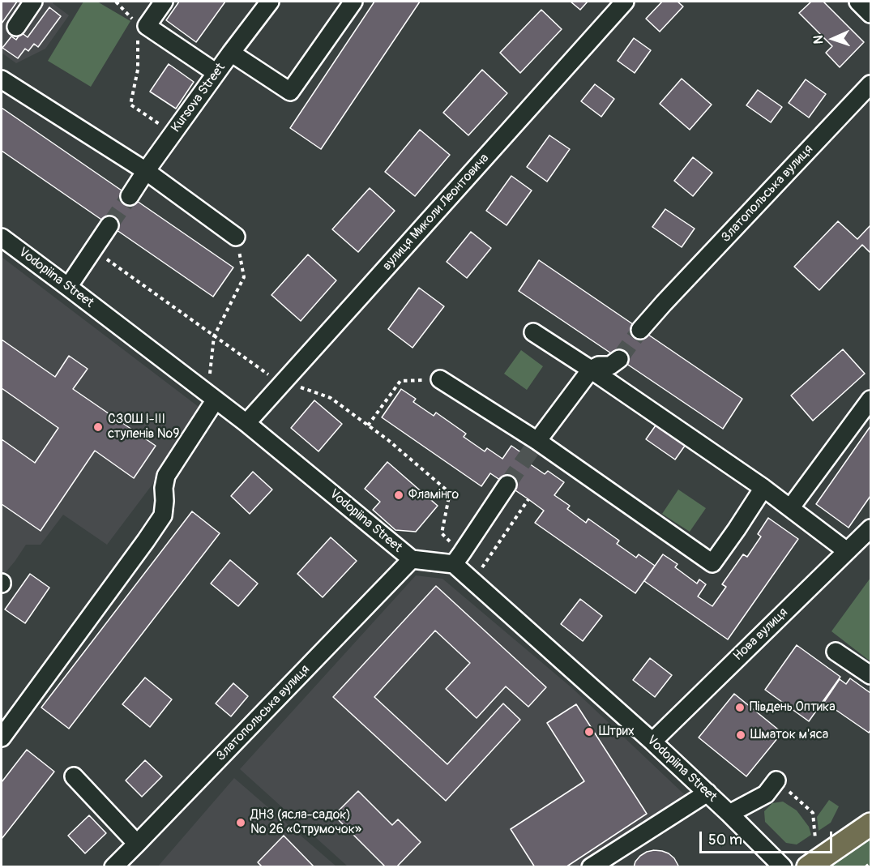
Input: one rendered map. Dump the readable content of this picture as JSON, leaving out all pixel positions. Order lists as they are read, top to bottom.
{
  "streets": {
    "street": [
      "Kursova Street",
      "Златопольська вулиця",
      "вулиця Миколи Леонтовича",
      "Vodopiina Street",
      "Нова вулиця"
    ]
  },
  "crossings": [
    ["Златопольська вулиця", "Vodopiina Street"],
    ["вулиця Миколи Леонтовича", "Vodopiina Street"],
    ["Vodopiina Street", "Нова вулиця"]
  ],
  "places": [
    "СЗОШ І-ІІІ ступенів №9",
    "Фламінго",
    "Південь Оптика",
    "Штрих",
    "Шматок м'яса",
    "ДНЗ (ясла-садок) № 26 «Струмочок»"
  ],
  "scale_bar": "50 m",
  "north": "left"
}
